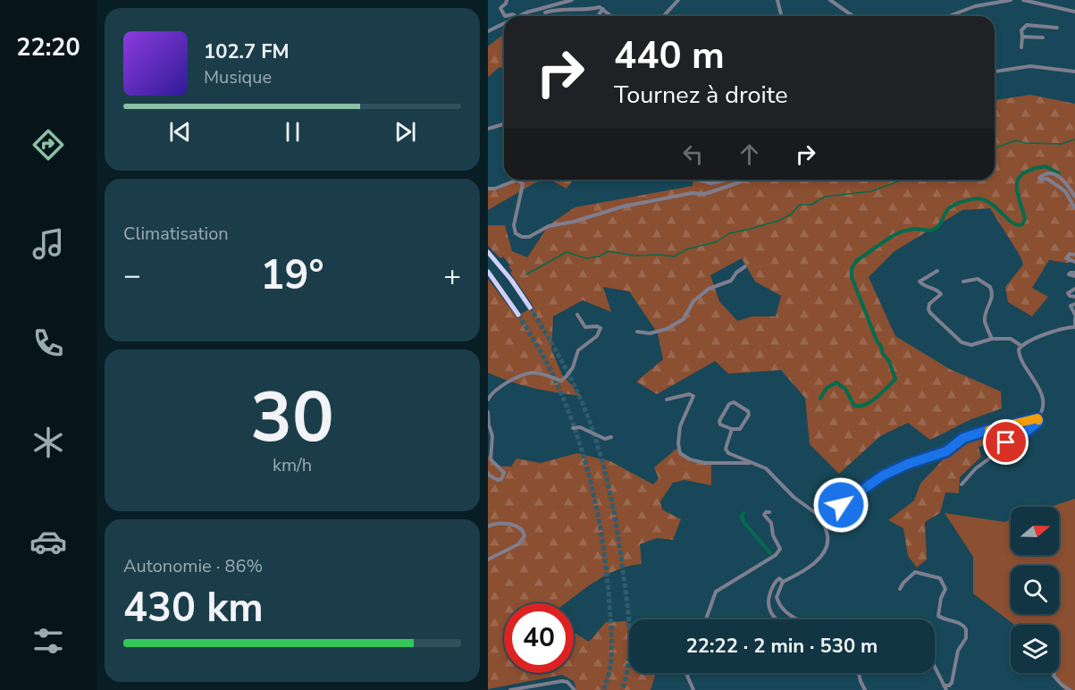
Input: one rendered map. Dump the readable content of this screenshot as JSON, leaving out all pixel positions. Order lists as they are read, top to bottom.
{
  "north": "right",
  "page": {
    "tabs": "22:20",
    "turn": ["440 m", "Tournez à droite"],
    "song": ["102.7 FM", "Musique"],
    "tile": [
      "Climatisation",
      ["30", "km/h"],
      ["Autonomie · 86%", "430 km"]
    ],
    "heat": ["−", "19°", "+"],
    "limit": "40",
    "trip": "22:22 · 2 min · 530 m"
  }
}
